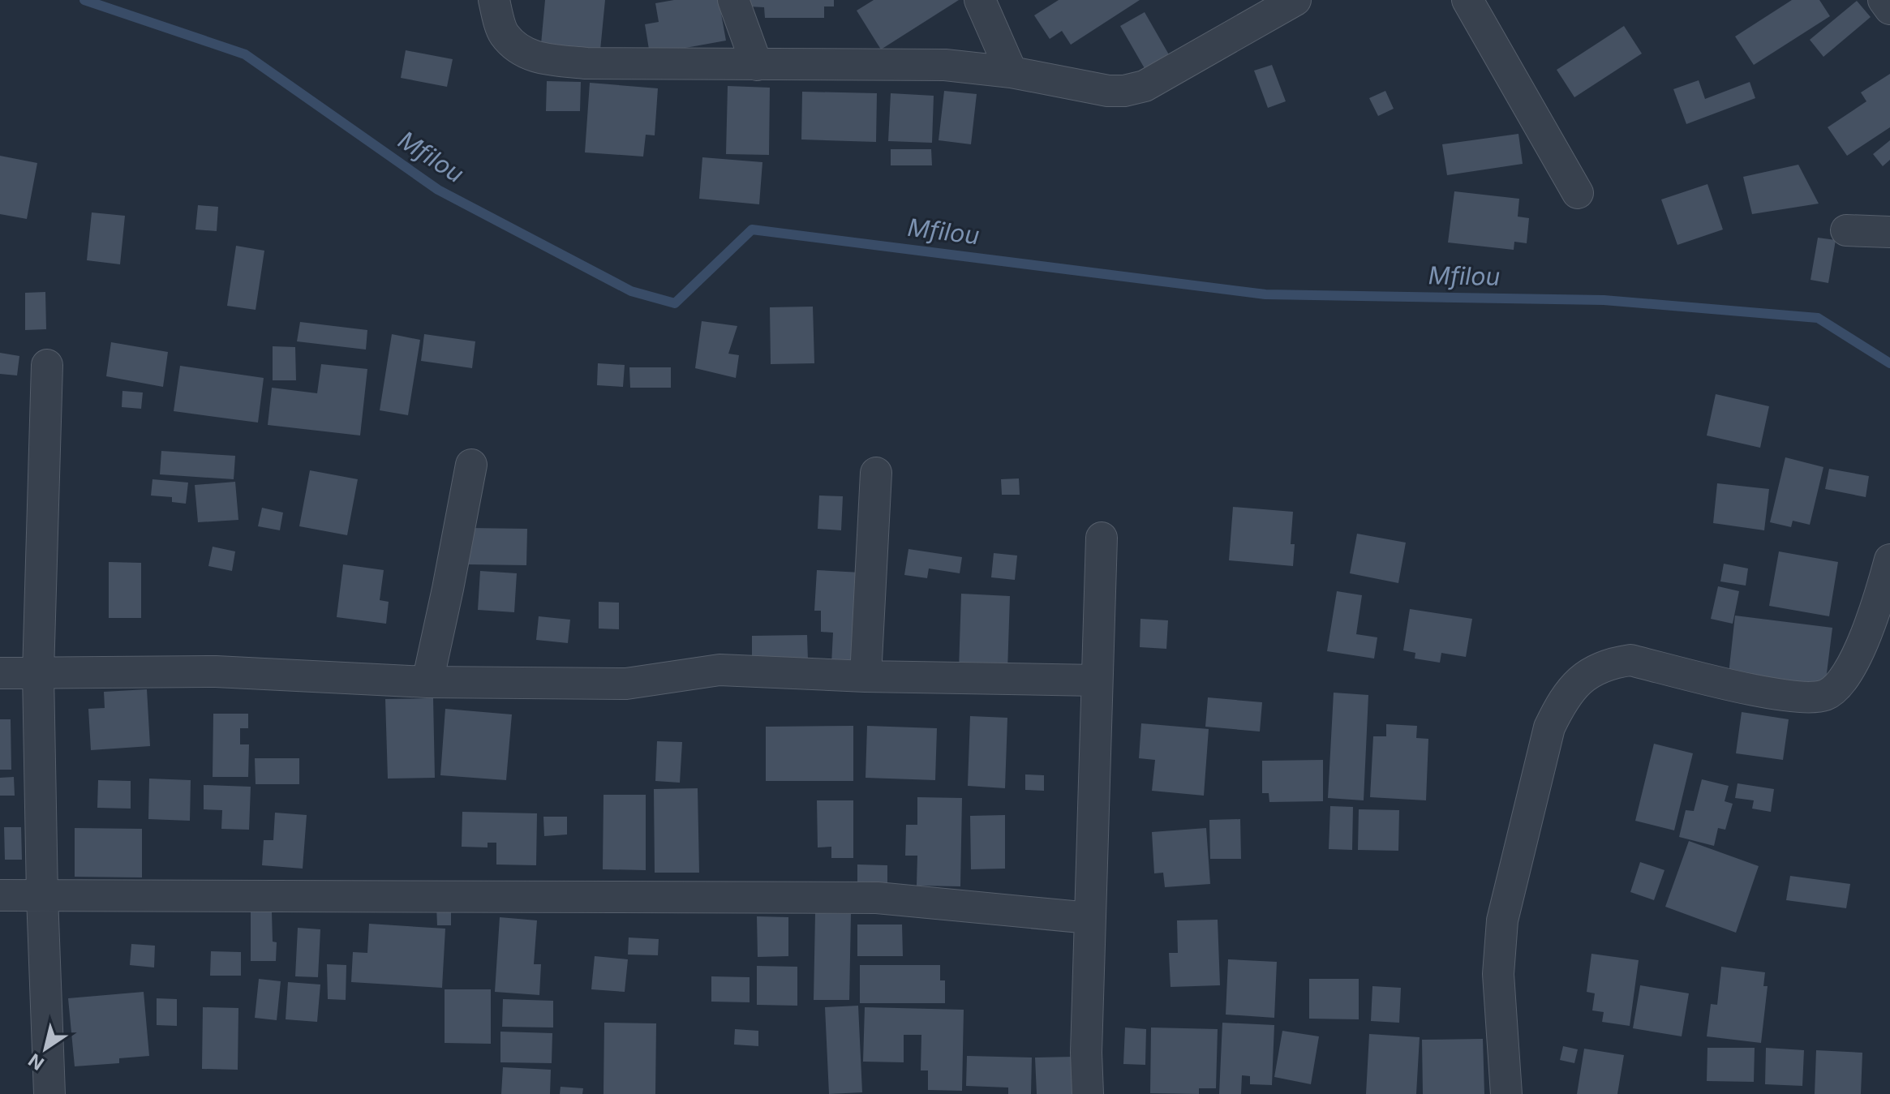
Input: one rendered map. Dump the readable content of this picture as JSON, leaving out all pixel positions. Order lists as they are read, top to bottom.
{
  "water": ["Mfilou"],
  "north": "bottom left"
}
